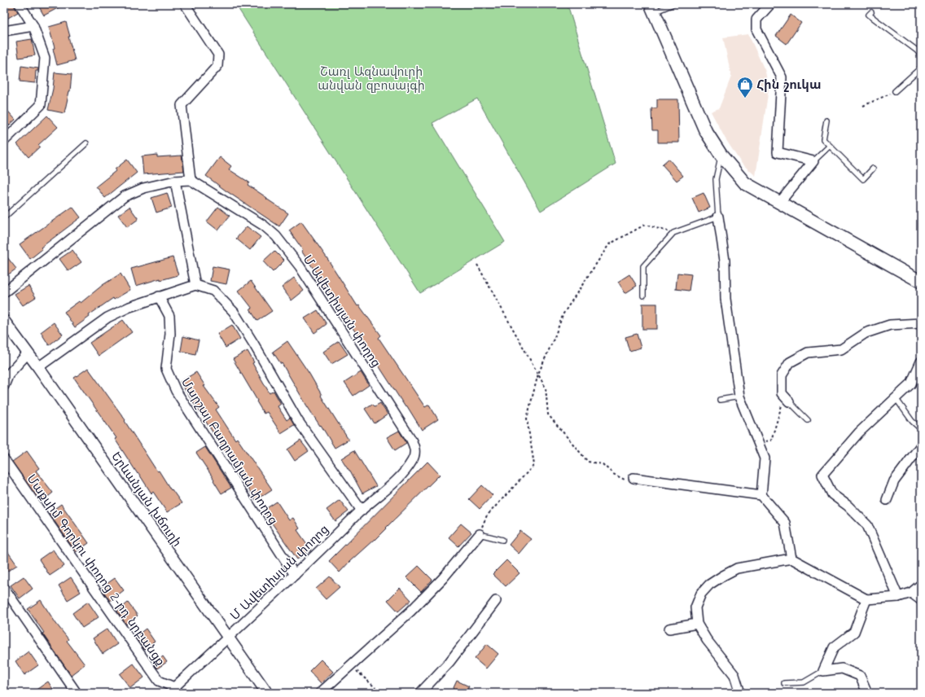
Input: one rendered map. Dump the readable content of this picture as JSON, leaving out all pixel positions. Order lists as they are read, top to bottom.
{
  "streets": {
    "street": [
      "Մ Ավետիսյան փողոց",
      "Մարշալ Բաղրամյան փողոց",
      "Երևանյան խճուղի",
      "Մաքսիմ Գորկու փողոց 2-րդ նրբանցք"
    ]
  },
  "crossings": [
    ["Մ Ավետիսյան փողոց", "Մարշալ Բաղրամյան փողոց"],
    ["Մ Ավետիսյան փողոց", "Երևանյան խճուղի"],
    ["Մ Ավետիսյան փողոց", "Մաքսիմ Գորկու փողոց 2-րդ նրբանցք"]
  ],
  "parks": ["Շառլ Ազնավուրի անվան զբոսայգի"],
  "places": {
    "shop": ["Հին շուկա"]
  }
}
